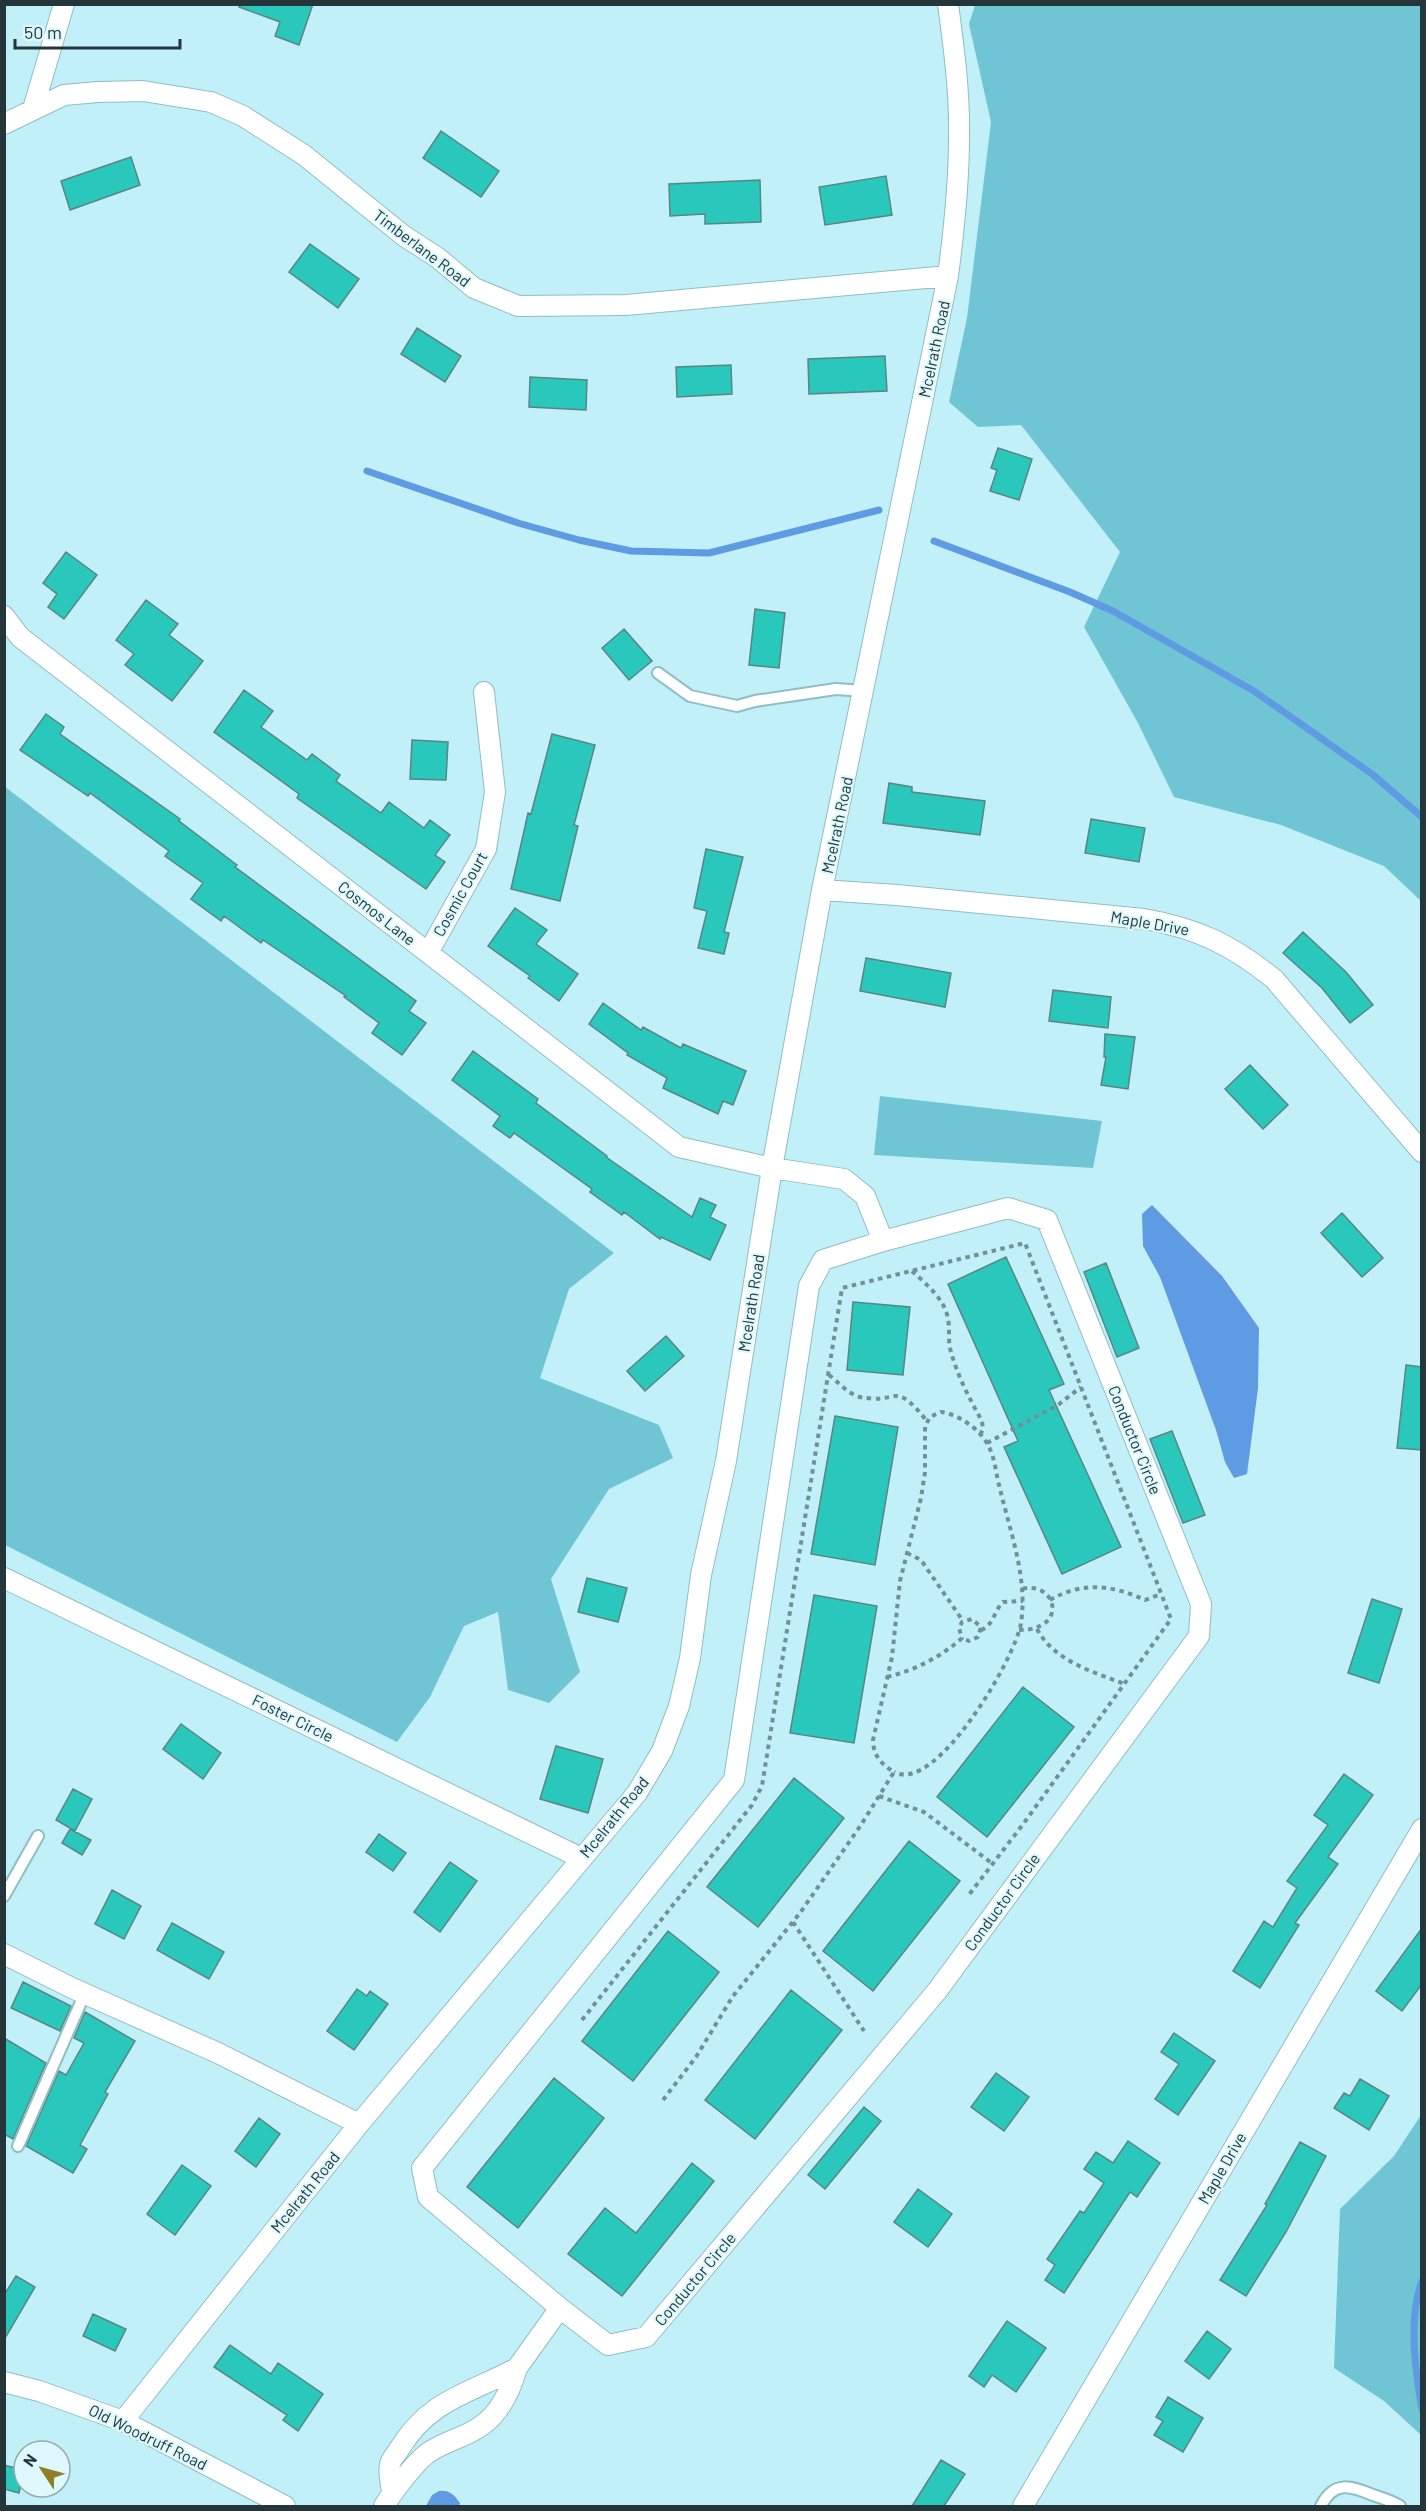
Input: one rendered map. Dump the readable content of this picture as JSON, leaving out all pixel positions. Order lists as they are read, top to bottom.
{
  "streets": {
    "street": [
      "Timberlane Road",
      "Mcelrath Road",
      "Cosmic Court",
      "Cosmos Lane",
      "Maple Drive",
      "Conductor Circle",
      "Foster Circle",
      "Old Woodruff Road"
    ]
  },
  "crossings": [
    ["Timberlane Road", "Mcelrath Road"],
    ["Mcelrath Road", "Cosmos Lane"],
    ["Mcelrath Road", "Maple Drive"],
    ["Mcelrath Road", "Foster Circle"],
    ["Mcelrath Road", "Old Woodruff Road"],
    ["Cosmic Court", "Cosmos Lane"]
  ],
  "scale_bar": "50 m",
  "north": "top left"
}
